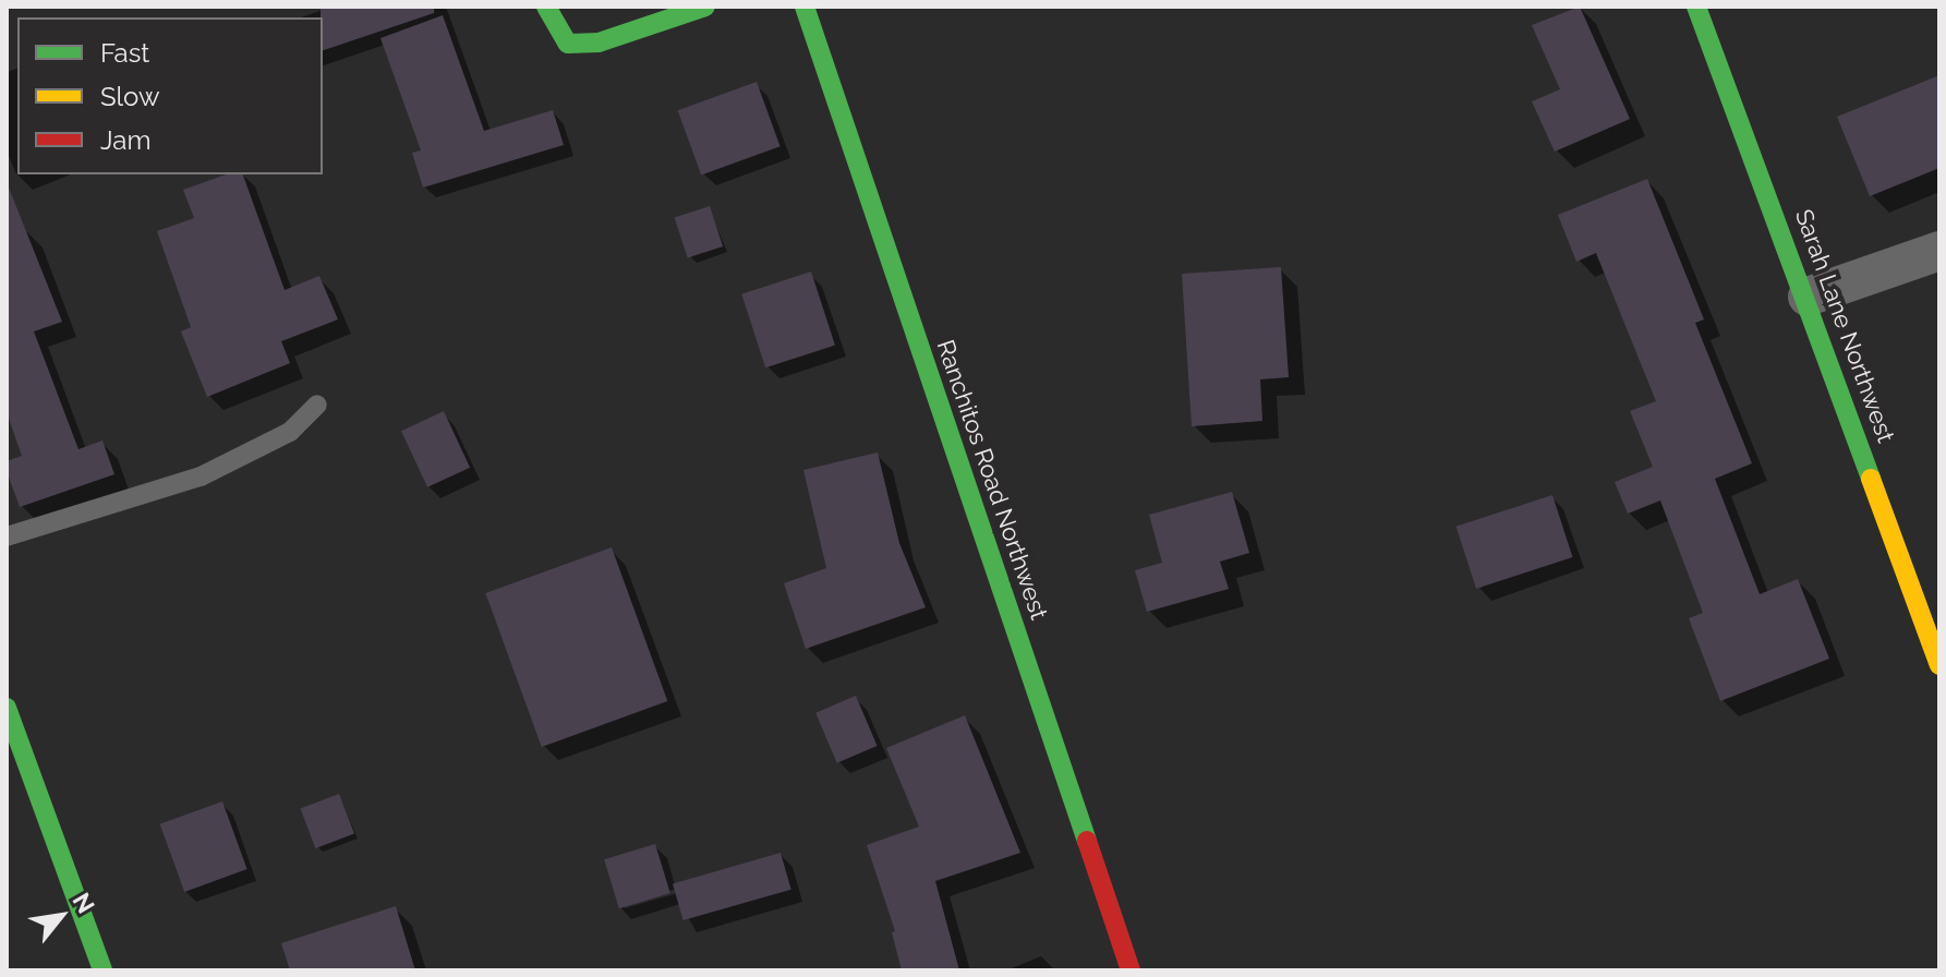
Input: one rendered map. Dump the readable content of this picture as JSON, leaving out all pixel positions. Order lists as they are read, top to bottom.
{
  "streets": {
    "street": ["Sarah Lane Northwest", "Ranchitos Road Northwest"]
  },
  "legend": ["Fast", "Slow", "Jam"],
  "north": "top right"
}
